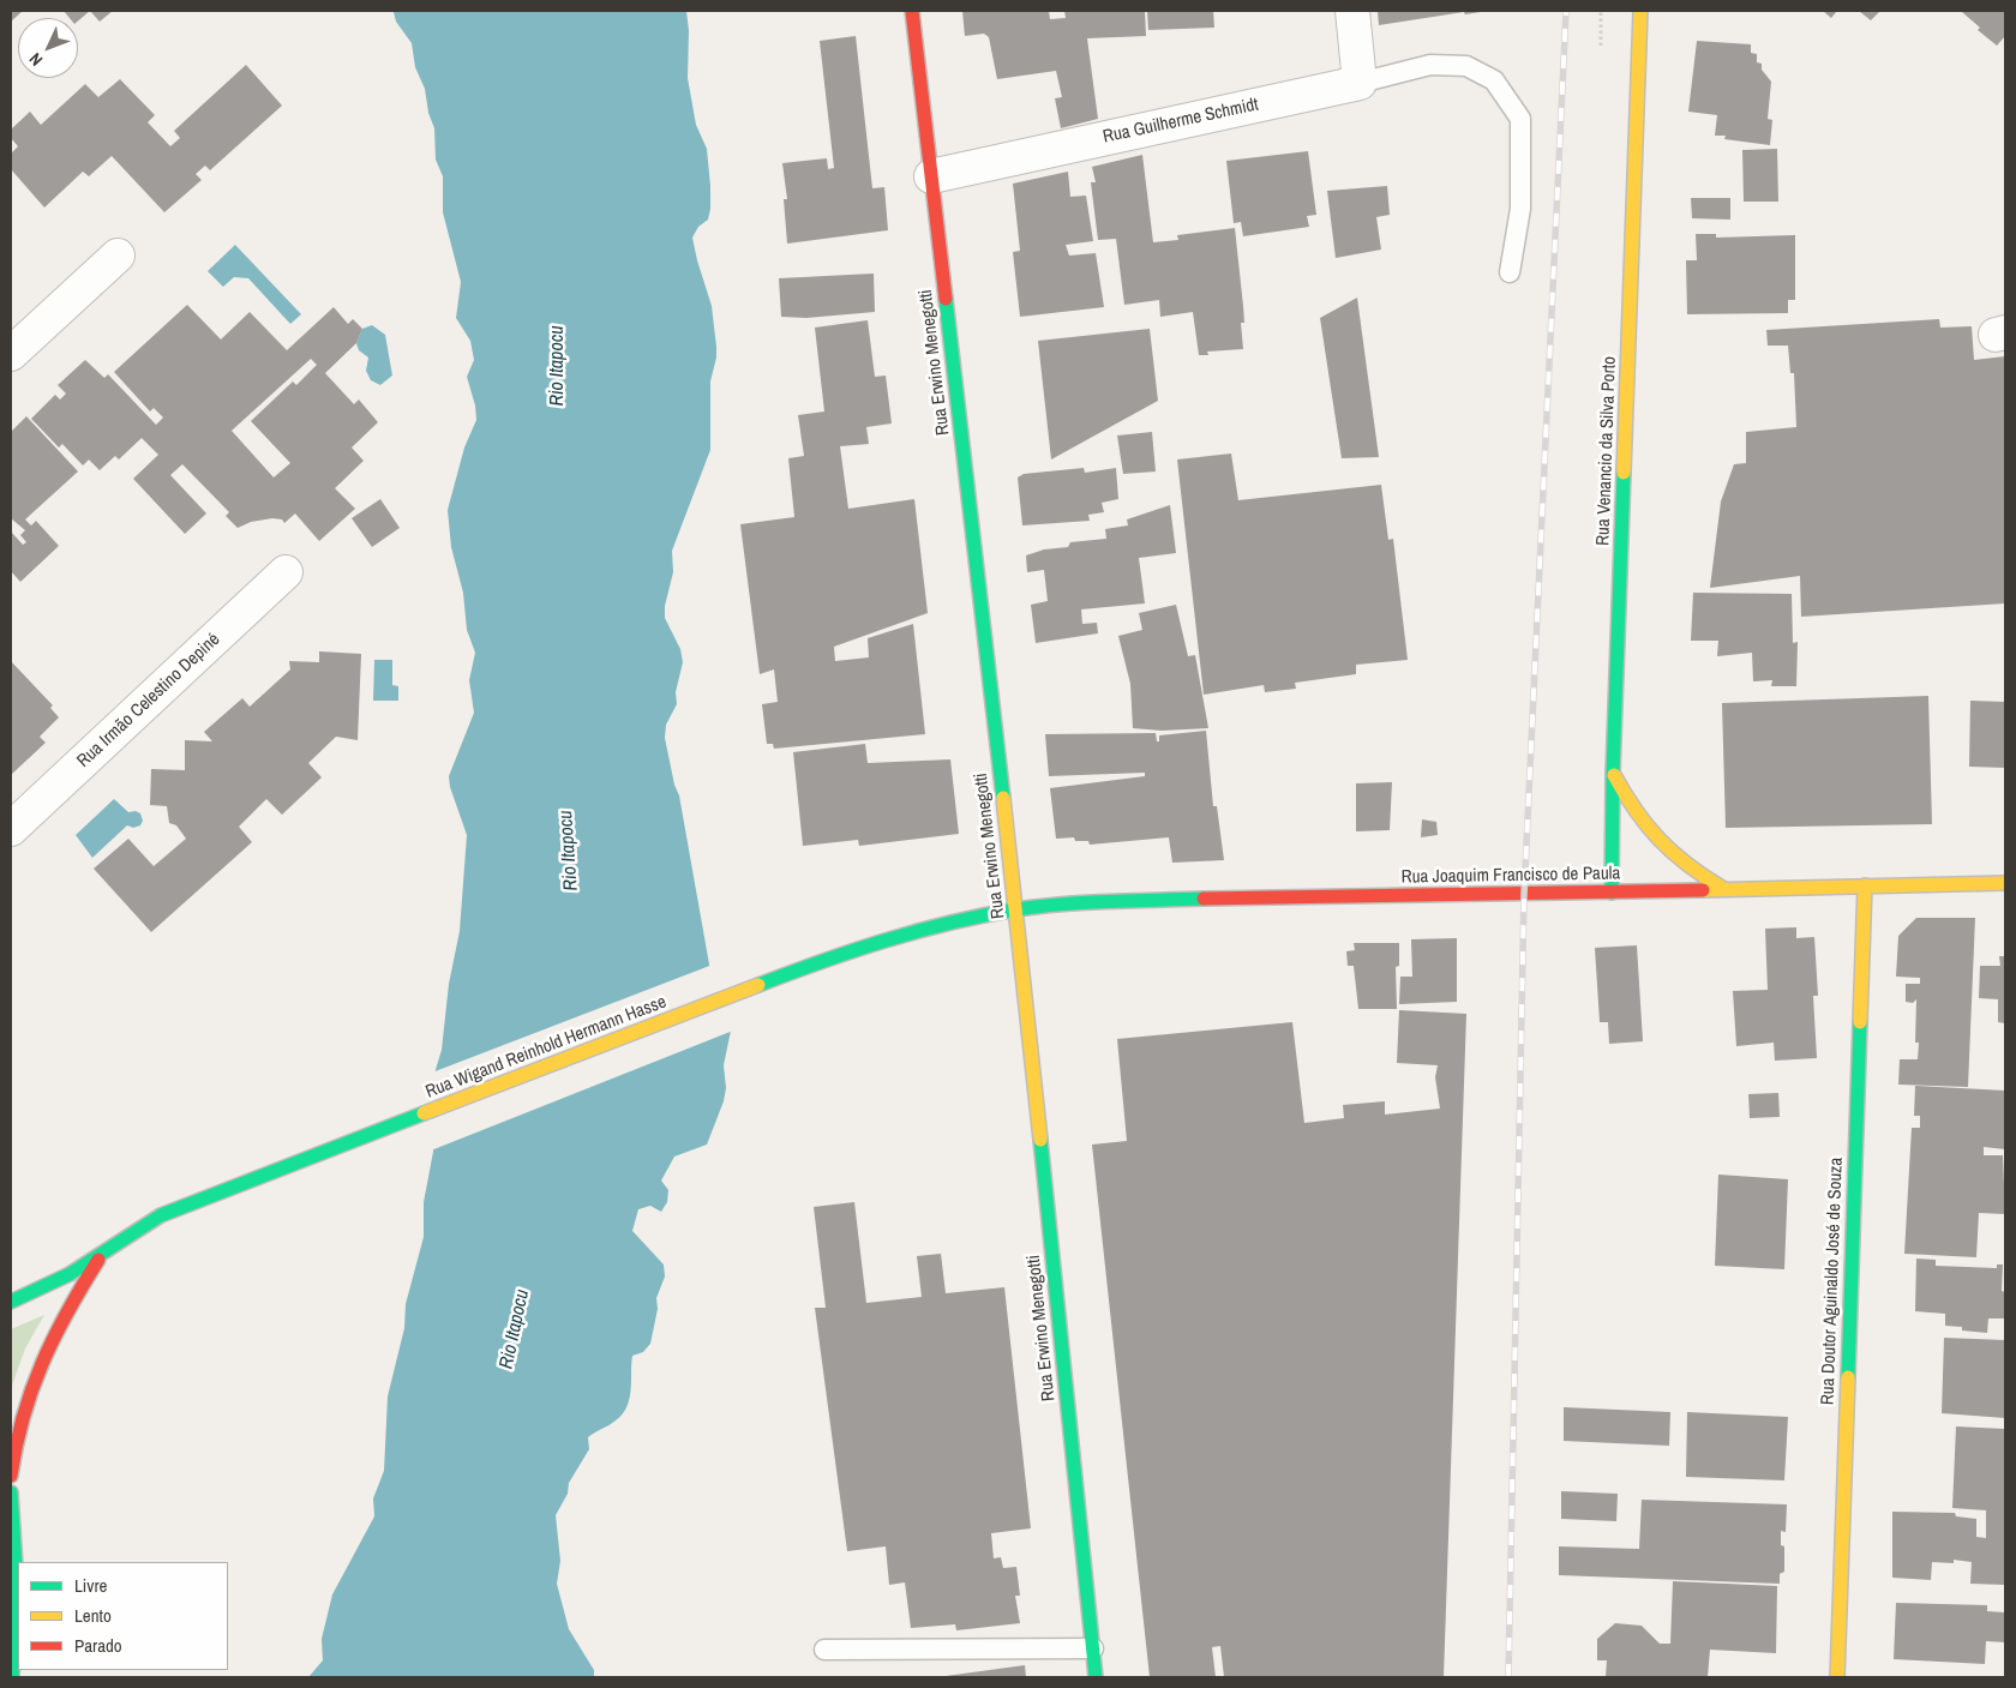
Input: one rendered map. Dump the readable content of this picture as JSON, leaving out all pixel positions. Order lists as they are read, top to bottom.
{
  "streets": {
    "street": [
      "Rua Guilherme Schmidt",
      "Rua Erwino Menegotti",
      "Rua Venancio da Silva Porto",
      "Rua Irmão Celestino Depiné",
      "Rua Joaquim Francisco de Paula",
      "Rua Wigand Reinhold Hermann Hasse",
      "Rua Doutor Aguinaldo José de Souza"
    ]
  },
  "crossings": [
    ["Rua Guilherme Schmidt", "Rua Erwino Menegotti"],
    ["Rua Erwino Menegotti", "Rua Joaquim Francisco de Paula"],
    ["Rua Erwino Menegotti", "Rua Wigand Reinhold Hermann Hasse"],
    ["Rua Venancio da Silva Porto", "Rua Joaquim Francisco de Paula"],
    ["Rua Joaquim Francisco de Paula", "Rua Wigand Reinhold Hermann Hasse"],
    ["Rua Joaquim Francisco de Paula", "Rua Doutor Aguinaldo José de Souza"]
  ],
  "water": ["Rio Itapocu"],
  "legend": ["Livre", "Lento", "Parado"],
  "north": "bottom left"
}
